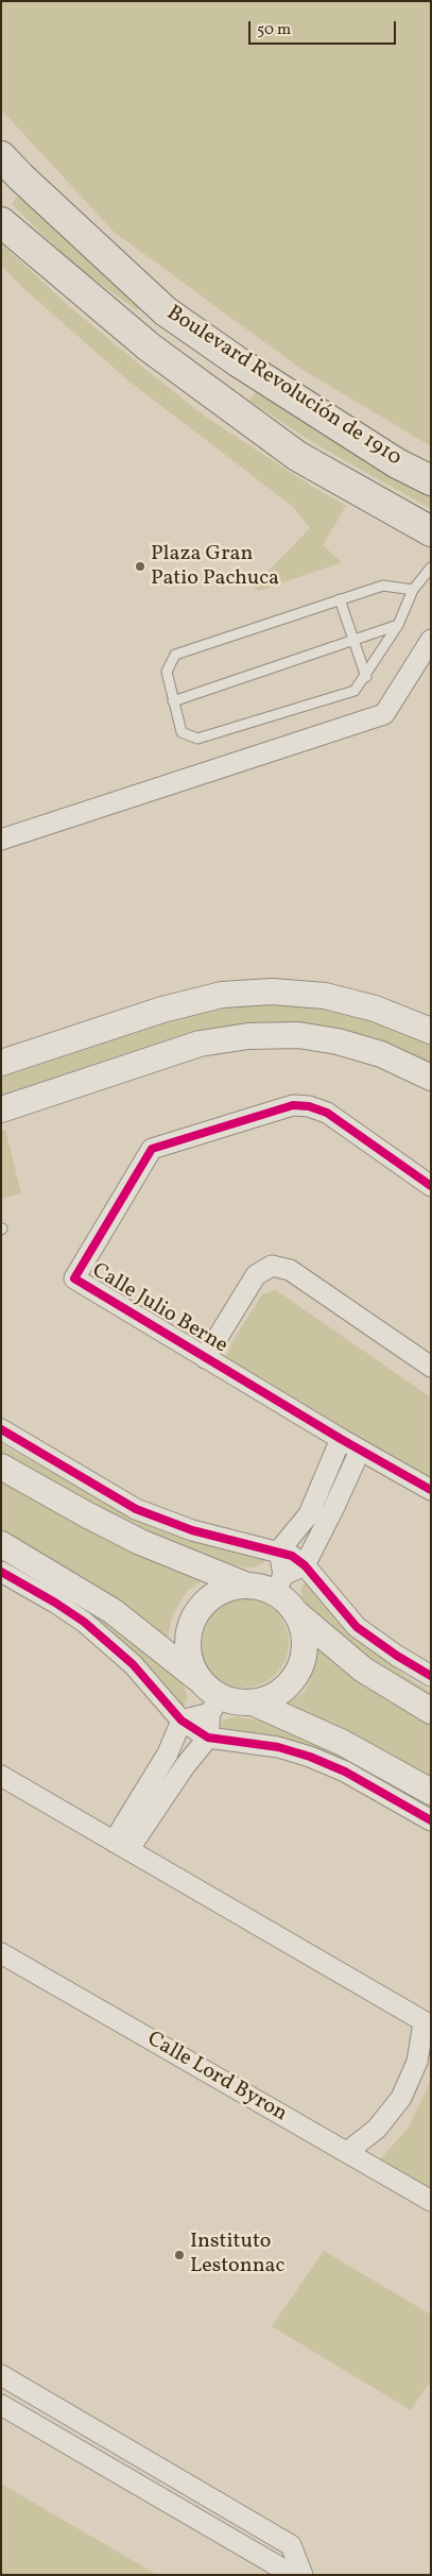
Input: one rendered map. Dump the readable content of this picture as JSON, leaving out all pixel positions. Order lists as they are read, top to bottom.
{
  "streets": {
    "main road": ["Boulevard Revolución de 1910"],
    "street": ["Calle Julio Berne", "Calle Lord Byron"]
  },
  "places": ["Plaza Gran Patio Pachuca", "Instituto Lestonnac"],
  "scale_bar": "50 m"
}
